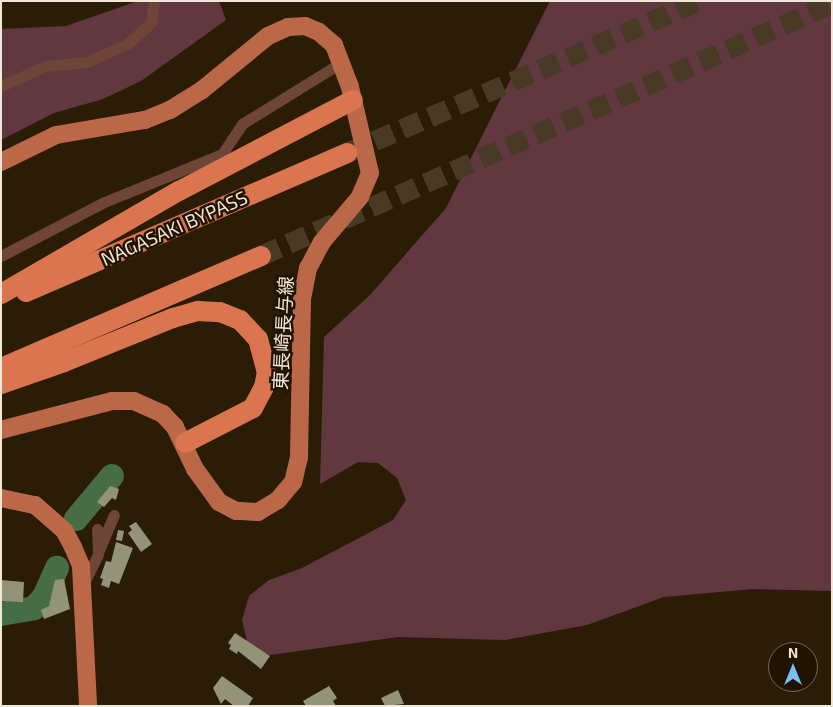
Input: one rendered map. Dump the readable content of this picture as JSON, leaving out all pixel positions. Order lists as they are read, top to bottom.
{
  "streets": {
    "highway": ["NAGASAKI BYPASS"],
    "main road": ["東長崎長与線"]
  },
  "north": "top"
}
